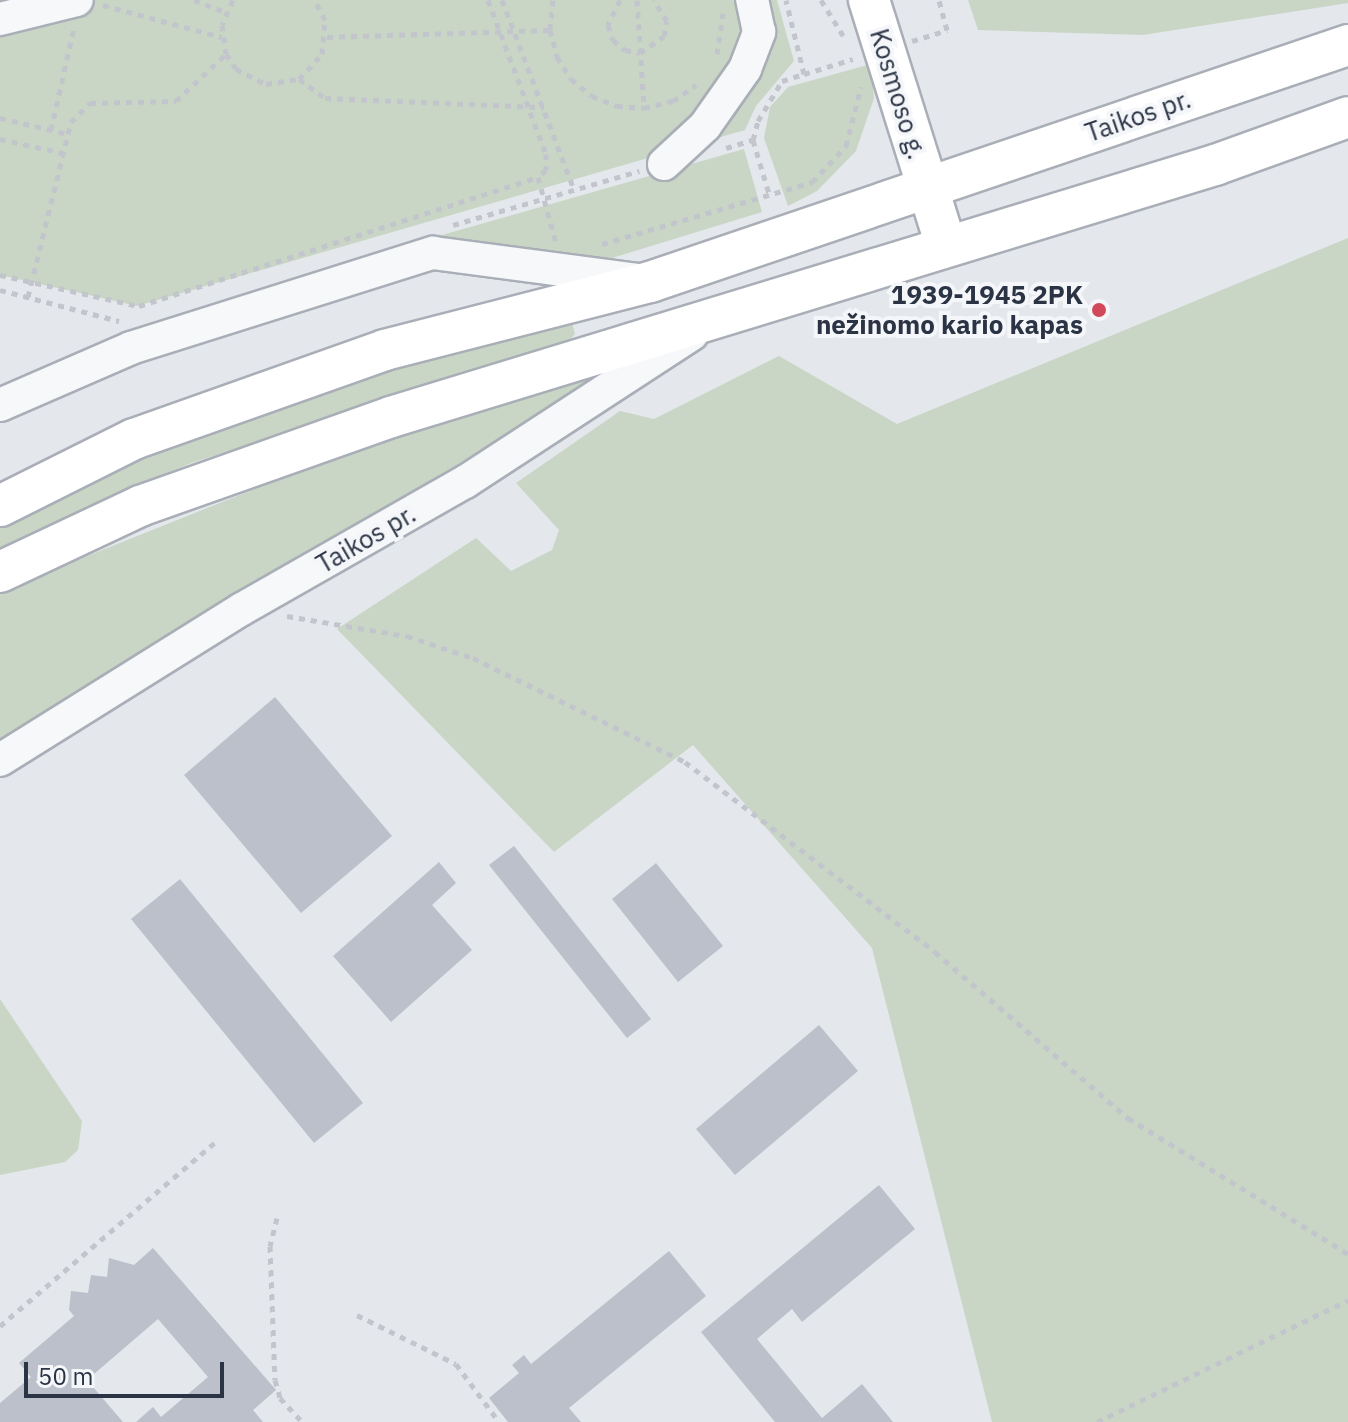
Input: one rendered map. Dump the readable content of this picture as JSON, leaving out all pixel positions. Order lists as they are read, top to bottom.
{
  "streets": {
    "main road": ["Kosmoso g.", "Taikos pr."]
  },
  "crossings": [
    ["Kosmoso g.", "Taikos pr."]
  ],
  "places": ["1939-1945 2PK nežinomo kario kapas"],
  "scale_bar": "50 m"
}
